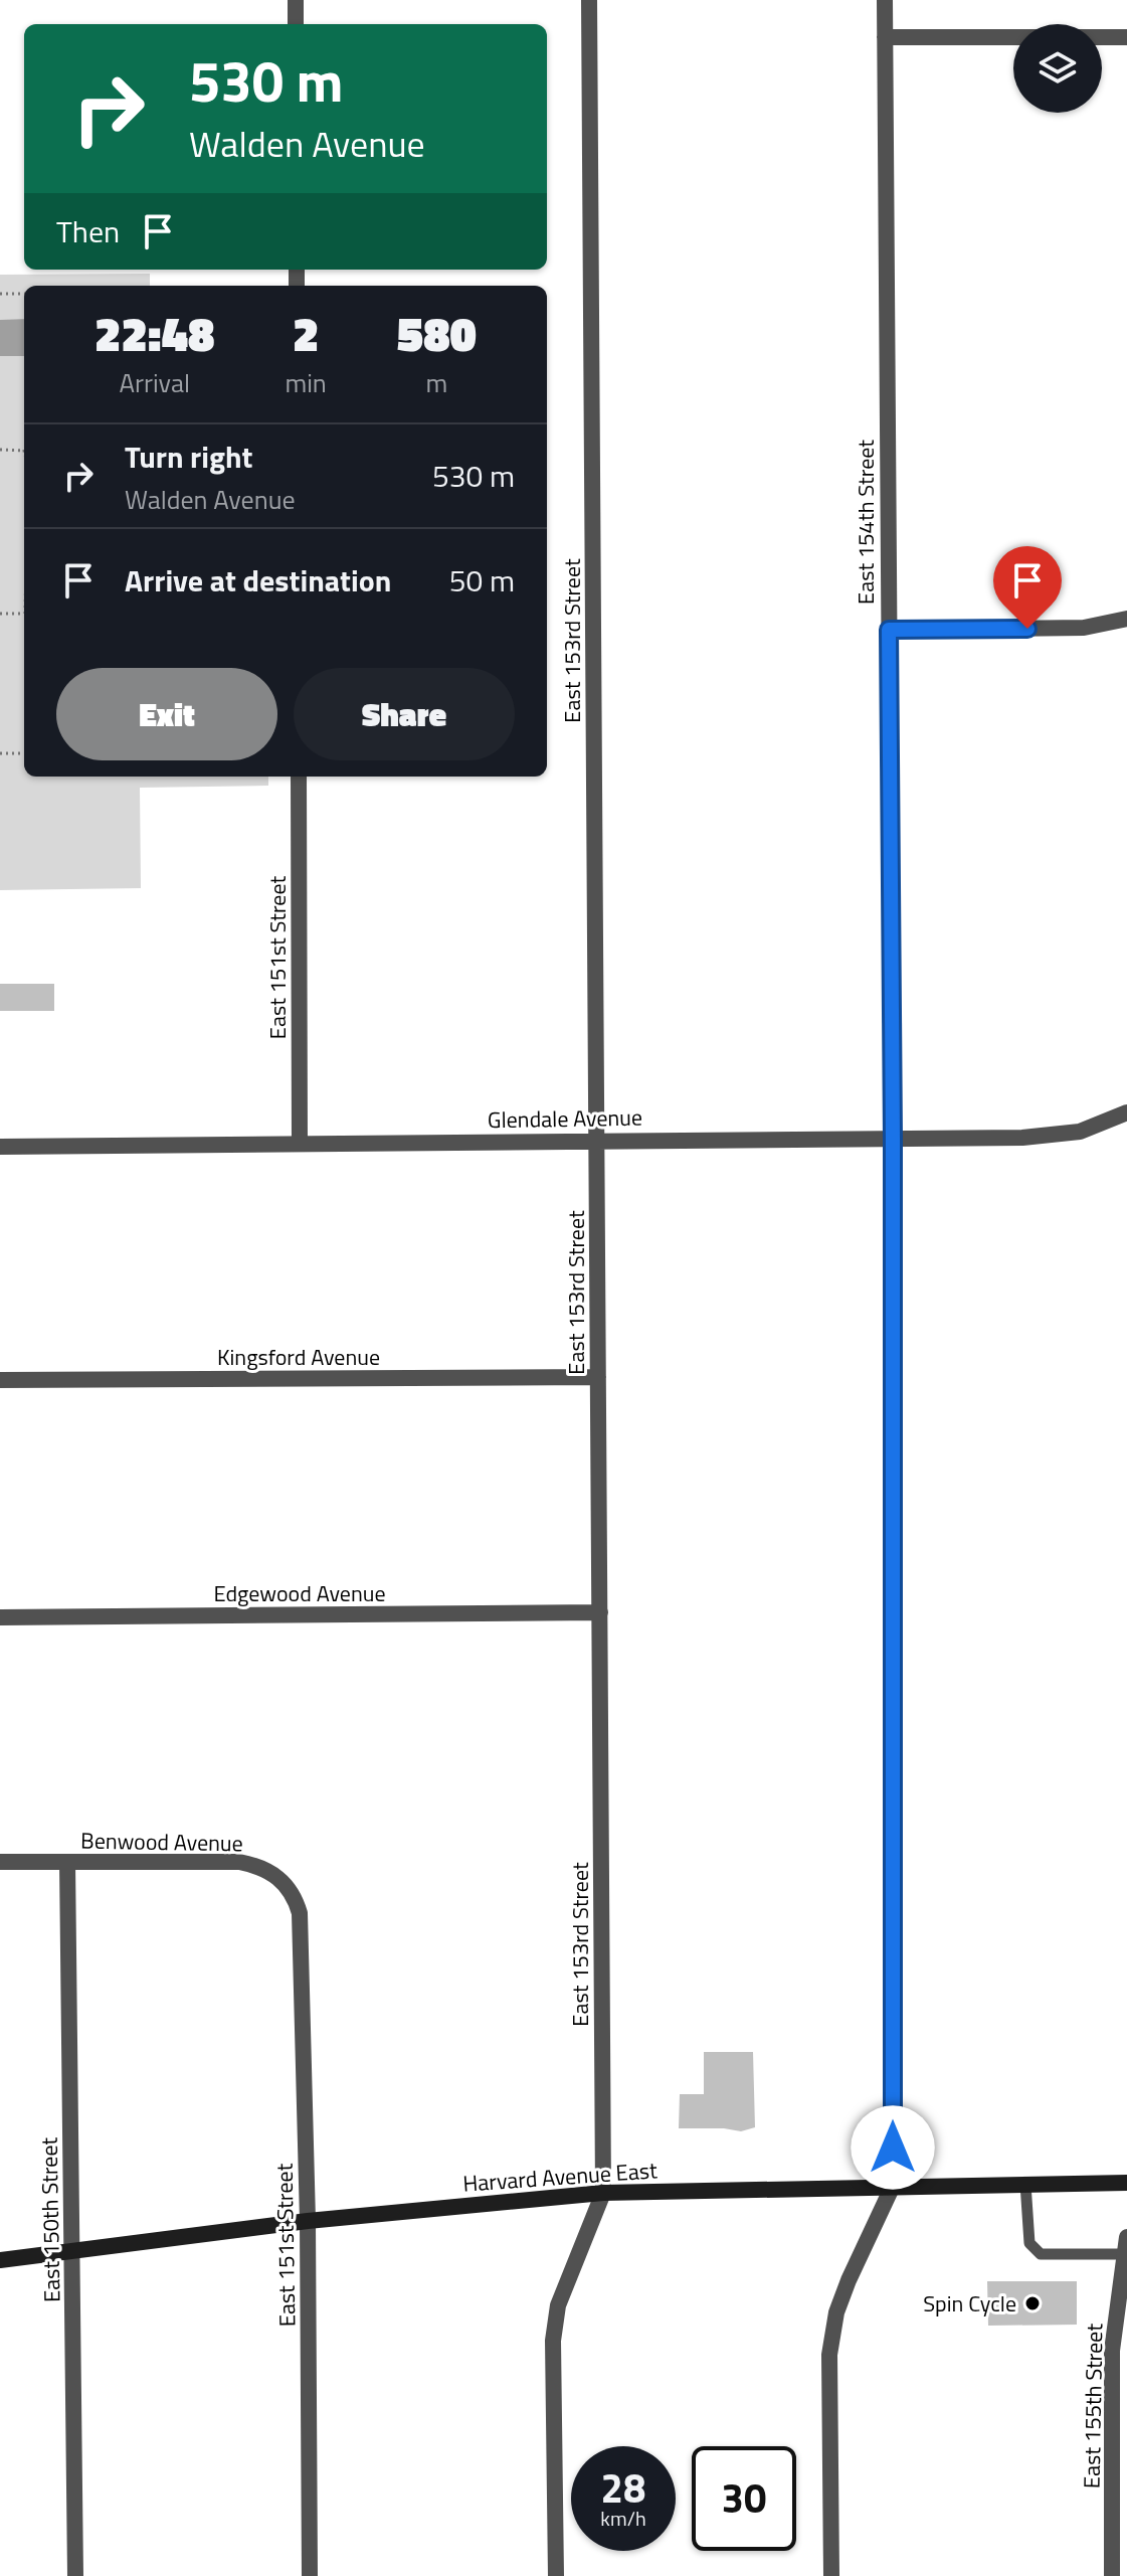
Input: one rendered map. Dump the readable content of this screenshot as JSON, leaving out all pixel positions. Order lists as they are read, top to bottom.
{
  "streets": {
    "main road": ["Harvard Avenue East"],
    "street": [
      "East 154th Street",
      "East 153rd Street",
      "East 151st Street",
      "Glendale Avenue",
      "Kingsford Avenue",
      "Edgewood Avenue",
      "Benwood Avenue",
      "East 150th Street",
      "East 155th Street"
    ]
  },
  "crossings": [
    ["East 154th Street", "Glendale Avenue"],
    ["East 154th Street", "Harvard Avenue East"],
    ["East 153rd Street", "Glendale Avenue"],
    ["East 153rd Street", "Kingsford Avenue"],
    ["East 153rd Street", "Edgewood Avenue"],
    ["East 153rd Street", "Harvard Avenue East"],
    ["East 151st Street", "Glendale Avenue"],
    ["East 151st Street", "Benwood Avenue"],
    ["East 151st Street", "Harvard Avenue East"],
    ["Benwood Avenue", "East 150th Street"],
    ["Harvard Avenue East", "East 150th Street"]
  ],
  "places": ["Spin Cycle"],
  "page": {
    "turn": ["530 m", "Walden Avenue"],
    "then": "Then",
    "eta": [
      "22:48",
      "Arrival",
      "2",
      "min",
      "580",
      "m"
    ],
    "list": [
      {
        "name": "Turn right",
        "note": "Walden Avenue",
        "value": "530 m"
      },
      {
        "name": "Arrive at destination",
        "value": "50 m"
      }
    ],
    "buttons": ["Exit", "Share"],
    "speed": "28 km/h",
    "limit": "30"
  }
}
